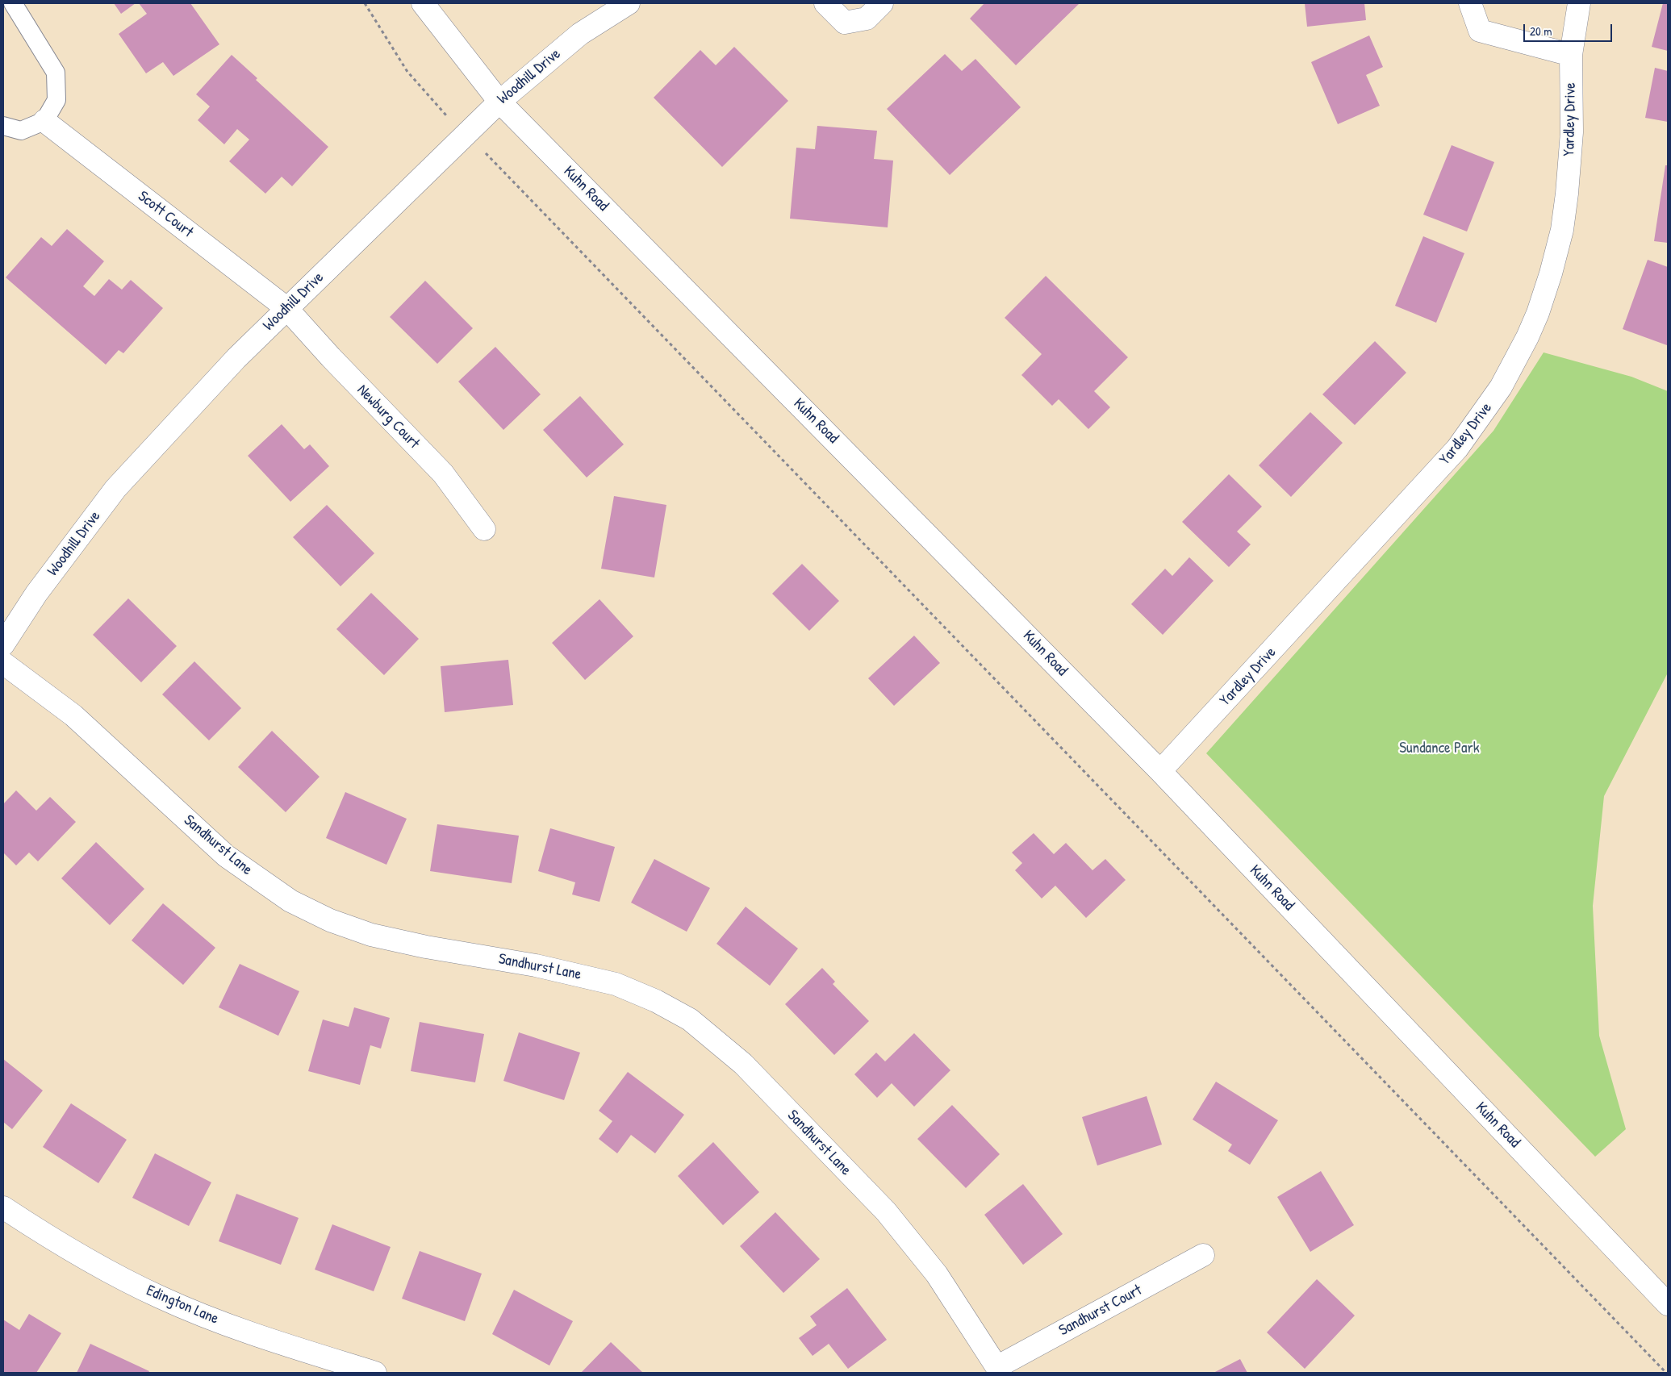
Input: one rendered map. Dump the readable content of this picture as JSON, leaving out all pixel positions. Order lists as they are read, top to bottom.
{
  "streets": {
    "street": [
      "Woodhill Drive",
      "Yardley Drive",
      "Kuhn Road",
      "Scott Court",
      "Newburg Court",
      "Sandhurst Lane",
      "Edington Lane",
      "Sandhurst Court"
    ]
  },
  "crossings": [
    ["Woodhill Drive", "Kuhn Road"],
    ["Woodhill Drive", "Scott Court"],
    ["Woodhill Drive", "Newburg Court"],
    ["Yardley Drive", "Kuhn Road"],
    ["Scott Court", "Newburg Court"],
    ["Sandhurst Lane", "Sandhurst Court"]
  ],
  "parks": ["Sundance Park"],
  "scale_bar": "20 m"
}
